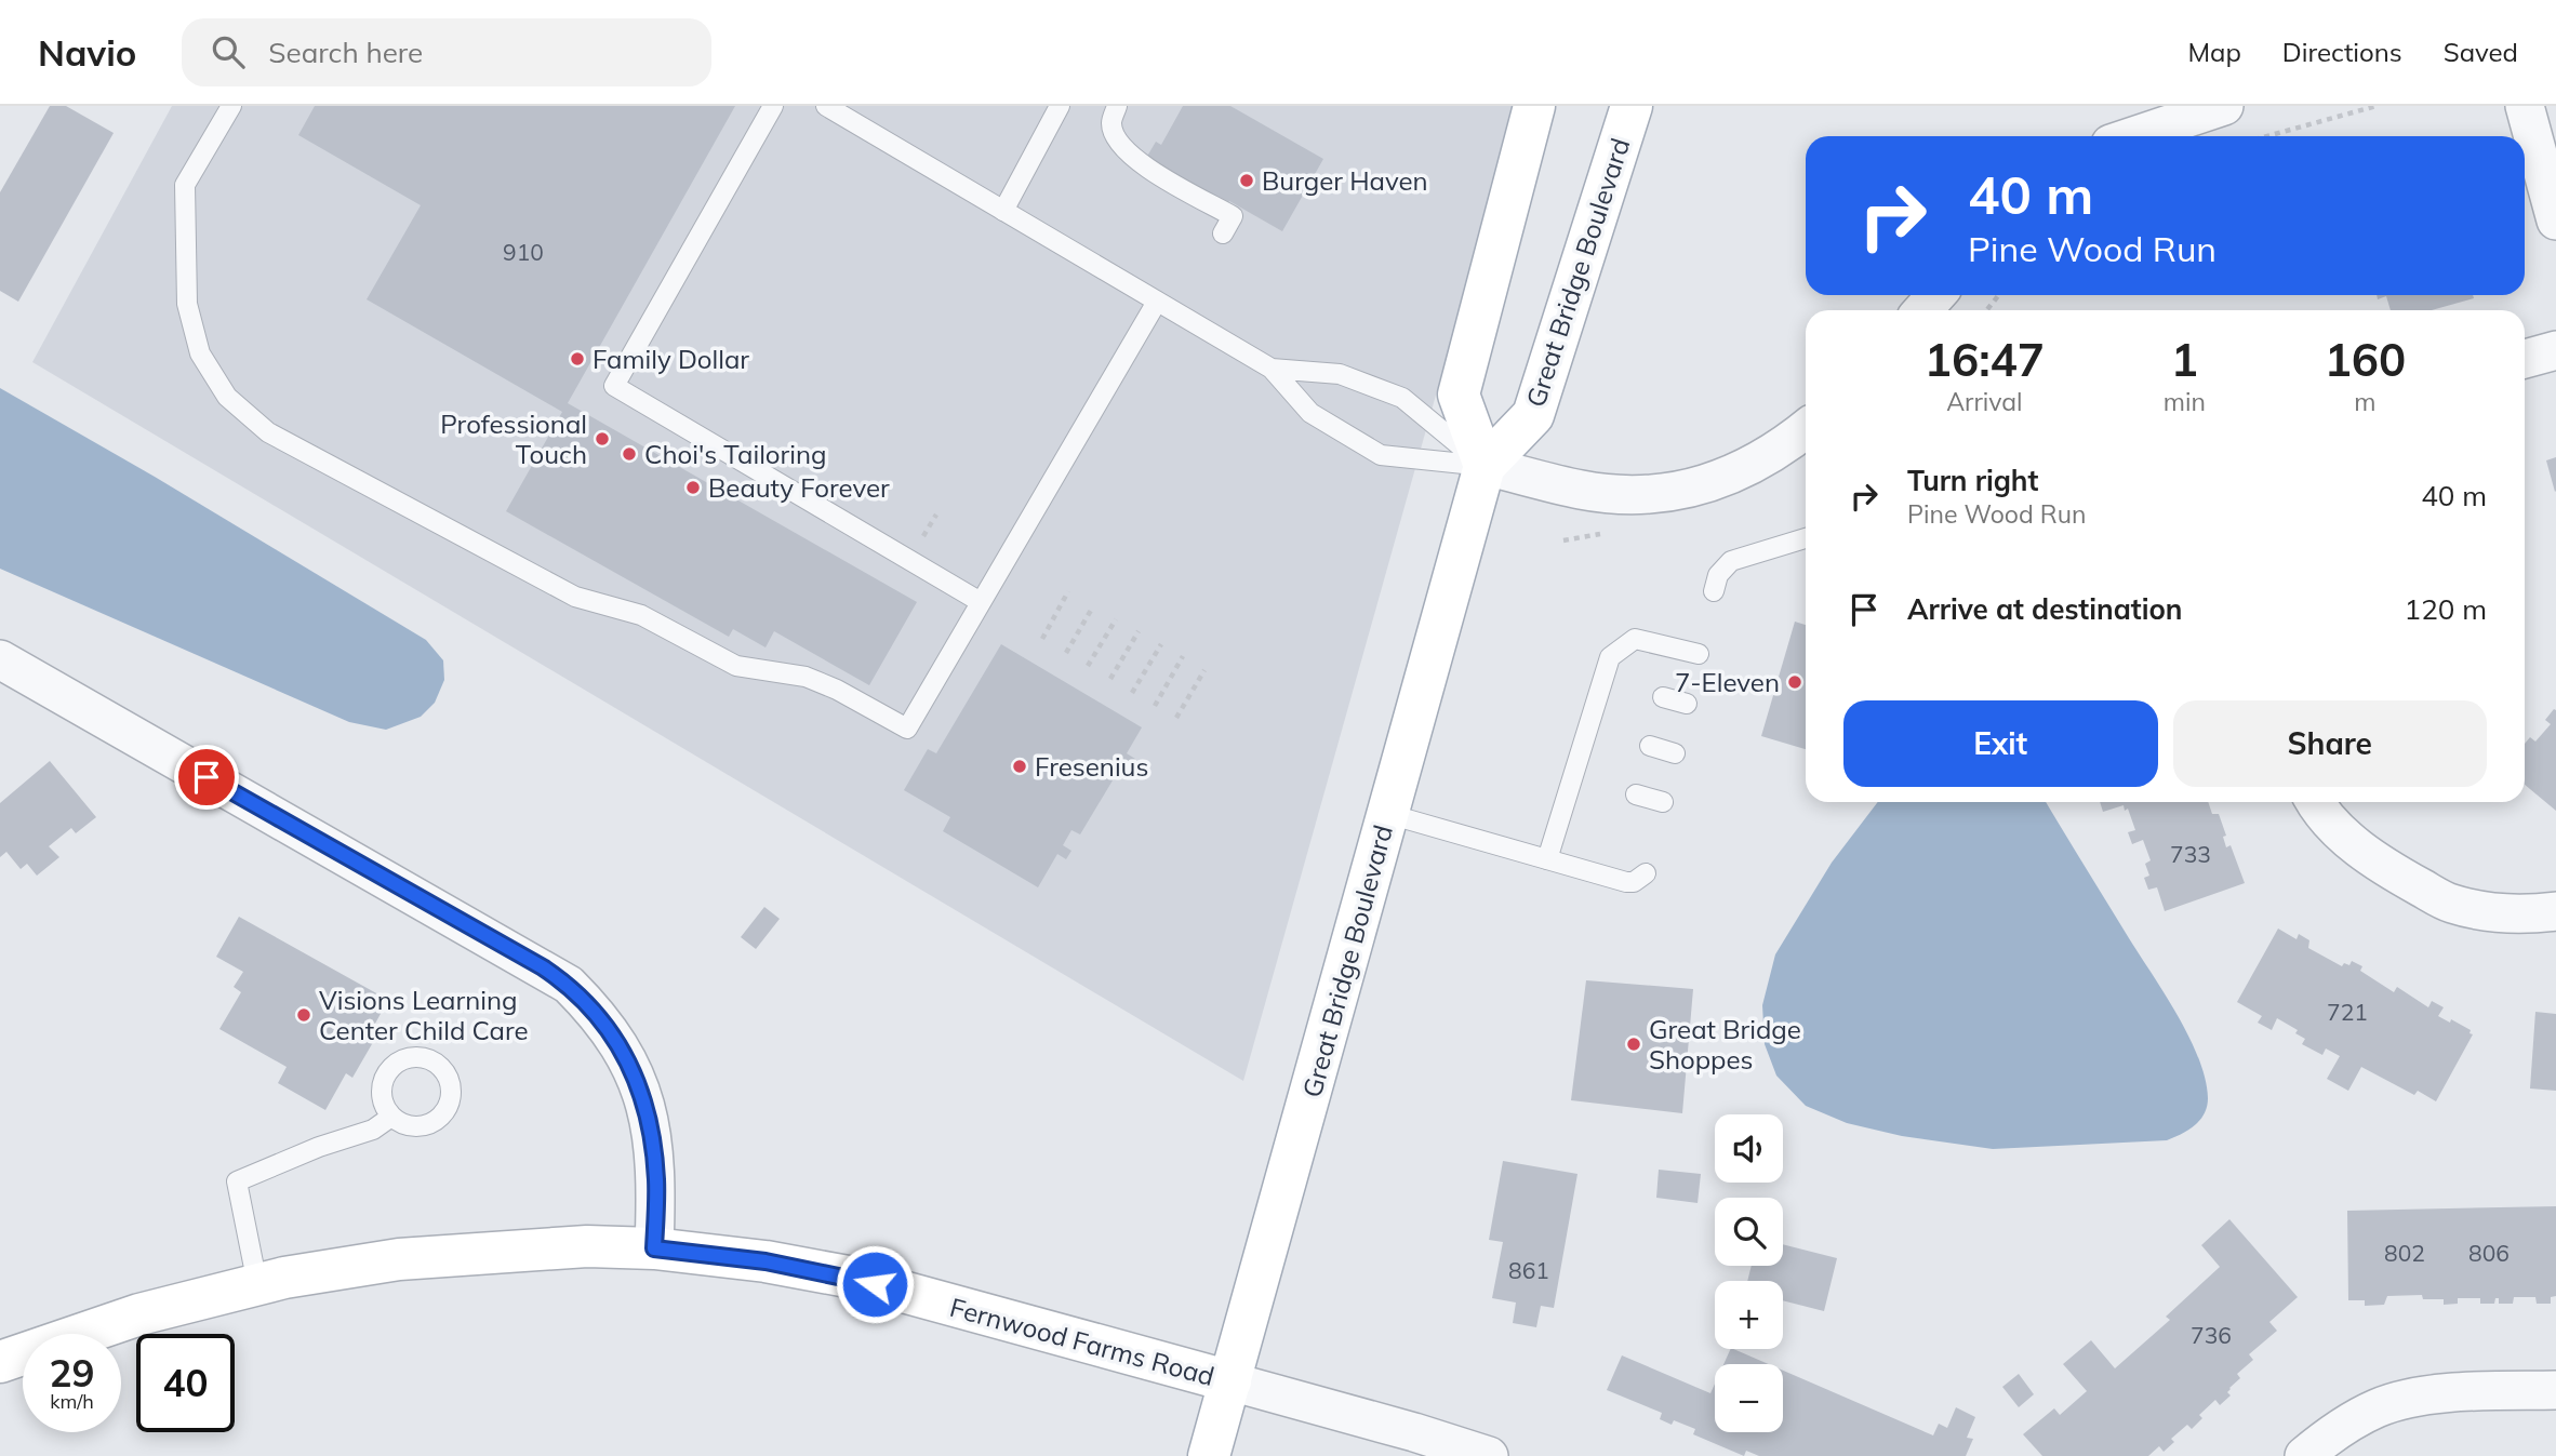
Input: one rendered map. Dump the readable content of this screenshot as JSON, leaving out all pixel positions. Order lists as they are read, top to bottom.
{
  "streets": {
    "main road": ["Great Bridge Boulevard", "Fernwood Farms Road"]
  },
  "crossings": [
    ["Great Bridge Boulevard", "Fernwood Farms Road"]
  ],
  "places": [
    "Burger Haven",
    "Family Dollar",
    "Professional Touch",
    "Choi's Tailoring",
    "Beauty Forever",
    "7-Eleven",
    "Fresenius",
    "Visions Learning Center Child Care",
    "Great Bridge Shoppes"
  ],
  "house_numbers": [
    "910",
    "733",
    "721",
    "802",
    "806",
    "861",
    "736"
  ],
  "page": {
    "header": "Navio",
    "search": "Search here",
    "nav": ["Map", "Directions", "Saved"],
    "turn": ["40 m", "Pine Wood Run"],
    "eta": [
      "16:47",
      "Arrival",
      "1",
      "min",
      "160",
      "m"
    ],
    "list": [
      {
        "name": "Turn right",
        "note": "Pine Wood Run",
        "value": "40 m"
      },
      {
        "name": "Arrive at destination",
        "value": "120 m"
      }
    ],
    "buttons": ["Exit", "Share"],
    "map_buttons": ["+", "−"],
    "speed": "29 km/h",
    "limit": "40"
  }
}
